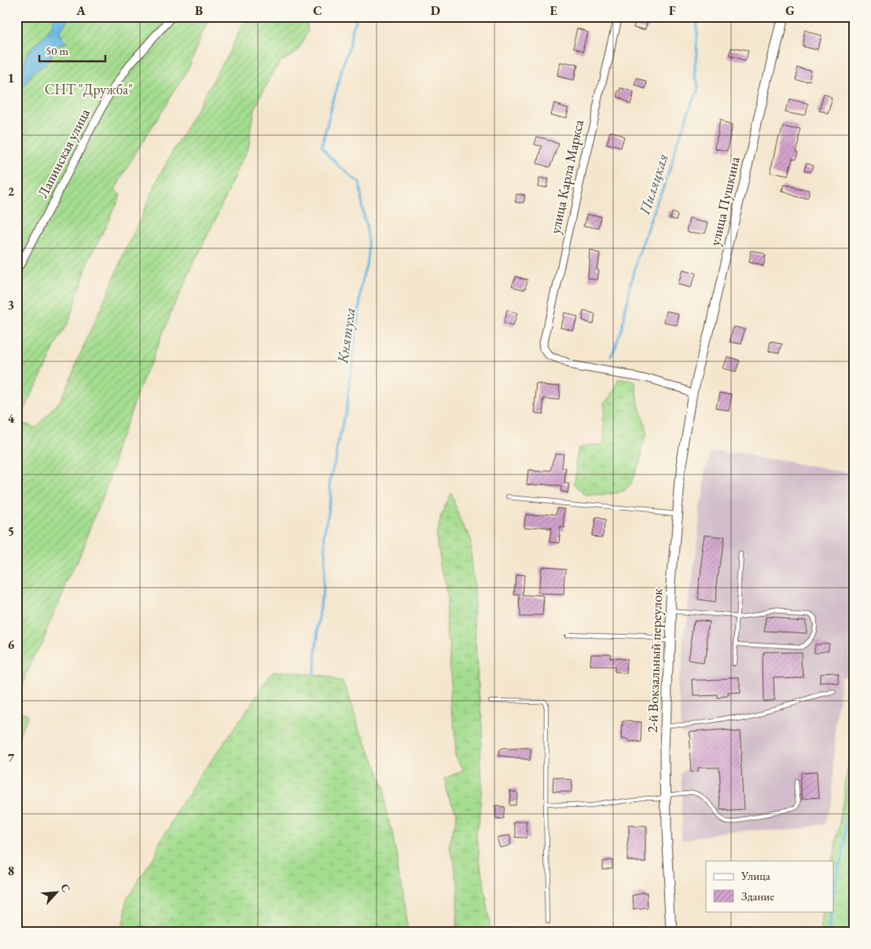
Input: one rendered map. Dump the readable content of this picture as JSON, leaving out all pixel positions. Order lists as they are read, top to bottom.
{
  "streets": {
    "street": [
      "Лапинская улица",
      "улица Карла Маркса",
      "улица Пушкина",
      "2-й Вокзальный переулок"
    ]
  },
  "crossings": [
    ["улица Карла Маркса", "улица Пушкина"],
    ["улица Карла Маркса", "2-й Вокзальный переулок"],
    ["улица Пушкина", "2-й Вокзальный переулок"]
  ],
  "water": ["Пиляцкая", "Княтуха"],
  "parks": ["СНТ \"Дружба\""],
  "legend": ["Улица", "Здание"],
  "scale_bar": "50 m",
  "north": "top right",
  "grid": {
    "columns": [
      "A",
      "B",
      "C",
      "D",
      "E",
      "F",
      "G"
    ],
    "rows": [
      "1",
      "2",
      "3",
      "4",
      "5",
      "6",
      "7",
      "8"
    ]
  }
}
